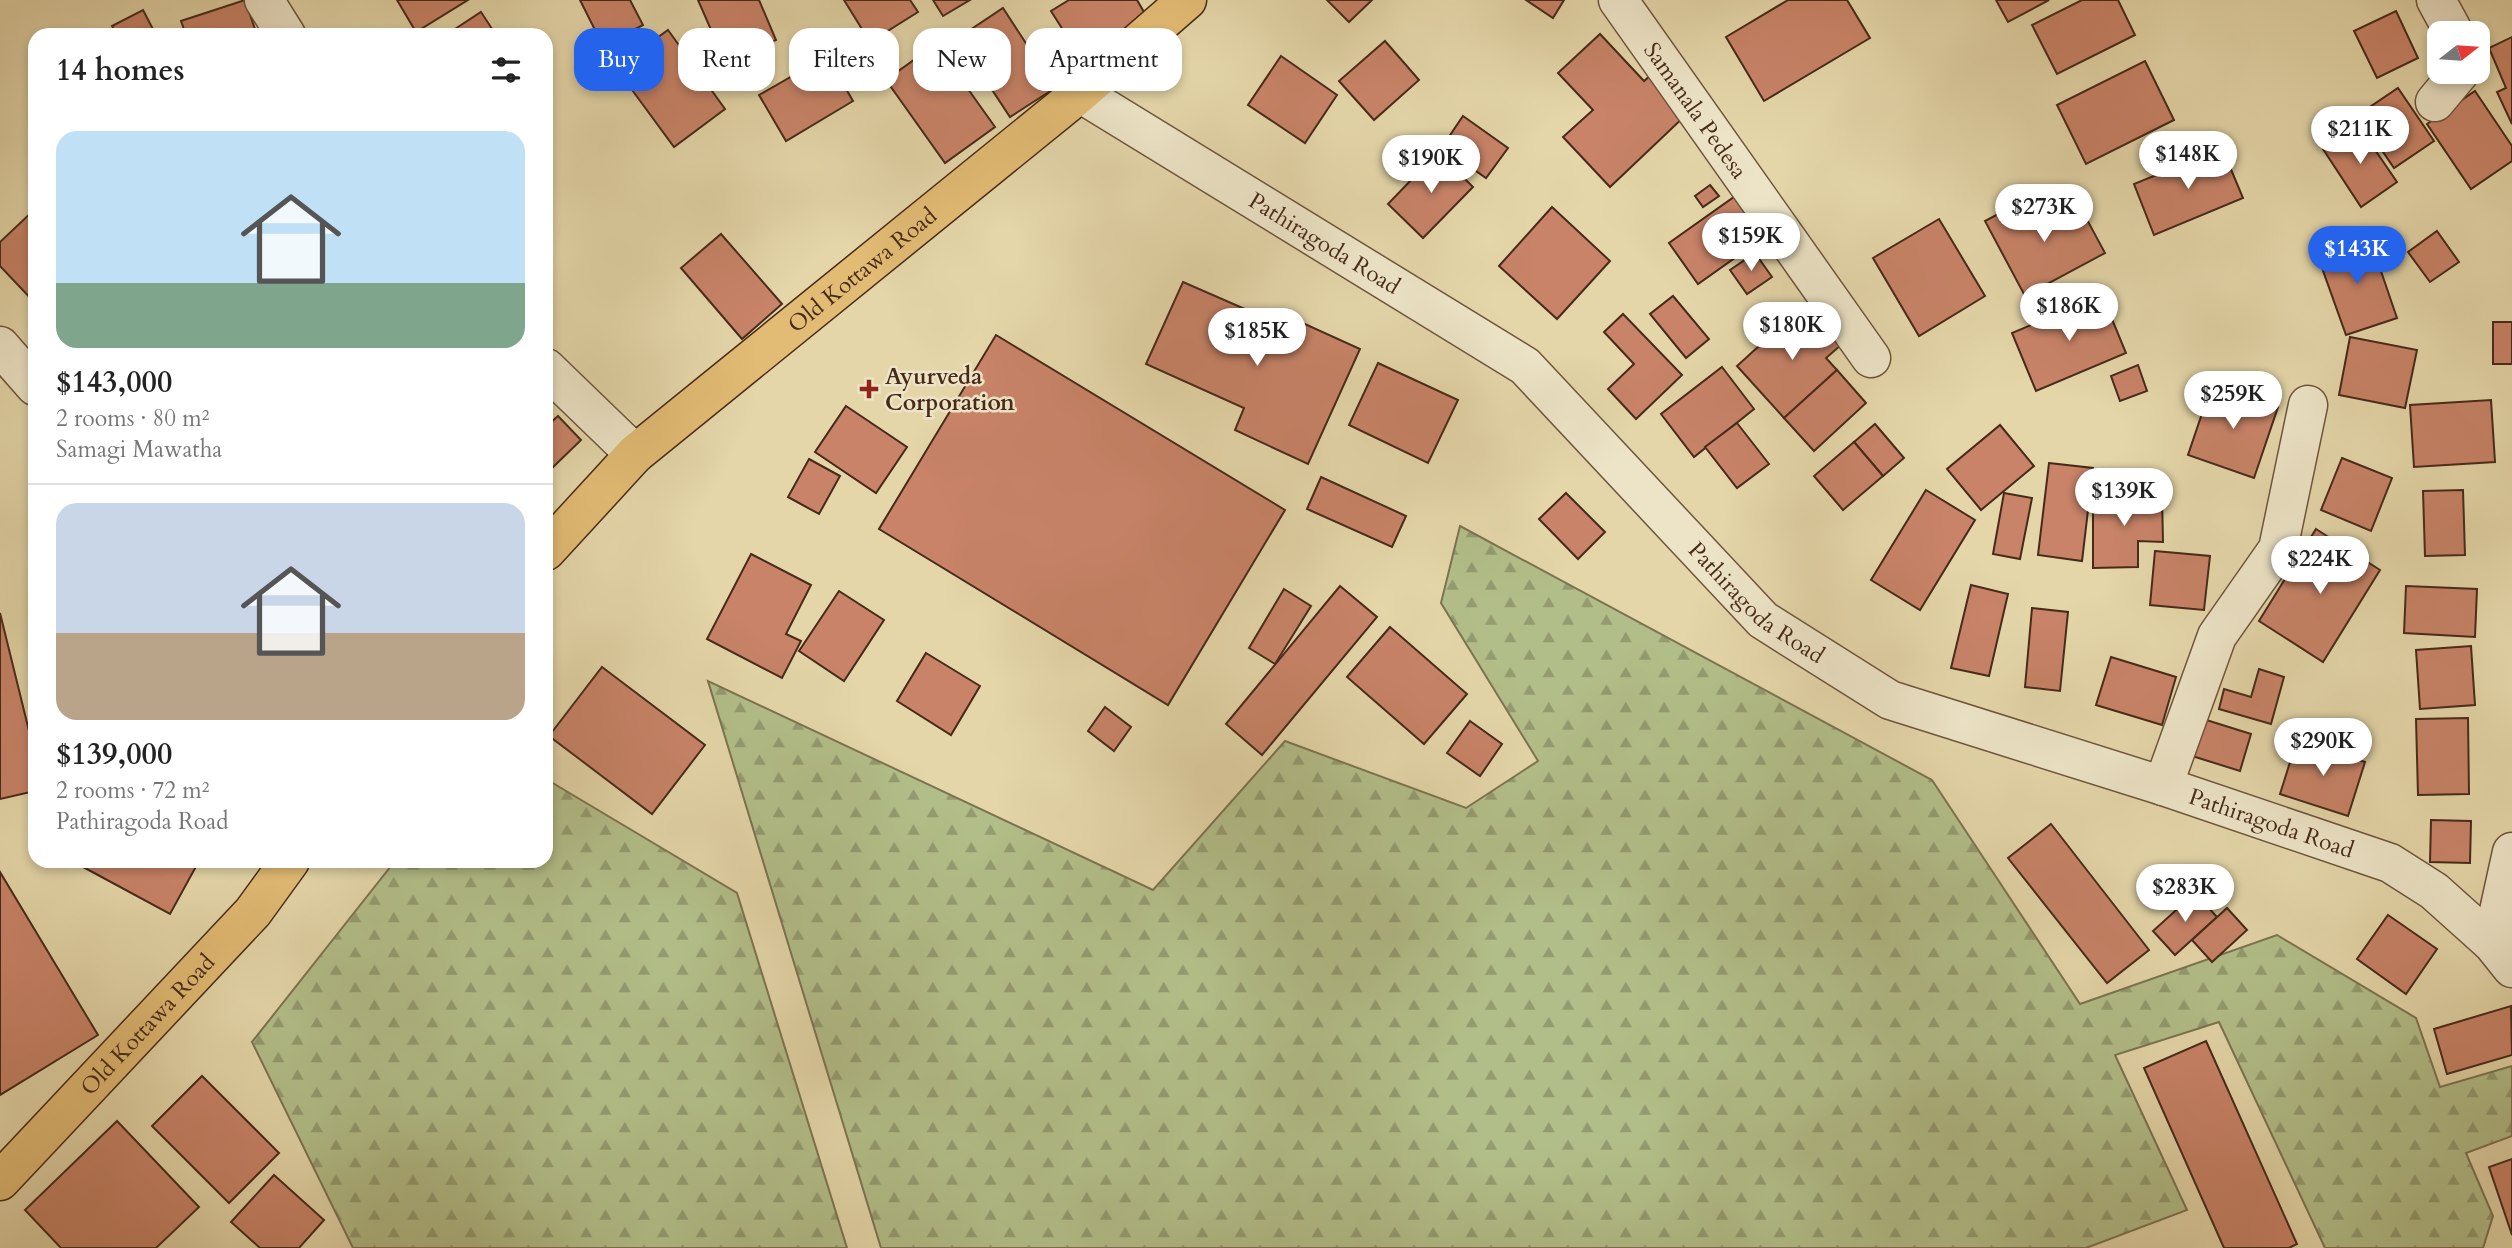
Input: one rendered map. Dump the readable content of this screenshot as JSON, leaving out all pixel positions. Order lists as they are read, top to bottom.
{
  "streets": {
    "main road": ["Old Kottawa Road"],
    "street": ["Samanala Pedesa", "Pathiragoda Road"]
  },
  "crossings": [
    ["Pathiragoda Road", "Old Kottawa Road"]
  ],
  "places": {
    "health": ["Ayurveda Corporation"]
  },
  "north": "right",
  "page": {
    "chip": [
      "Buy",
      "Rent",
      "Filters",
      "New",
      "Apartment"
    ],
    "heading": "14 homes",
    "price": [
      "$211K",
      "$148K",
      "$190K",
      "$273K",
      "$159K",
      "$143K",
      "$186K",
      "$180K",
      "$185K",
      "$259K",
      "$139K",
      "$224K",
      "$290K",
      "$283K"
    ],
    "list": [
      {
        "name": "$143,000",
        "note": "2 rooms · 80 m² · Samagi Mawatha"
      },
      {
        "name": "$139,000",
        "note": "2 rooms · 72 m² · Pathiragoda Road"
      }
    ]
  }
}
